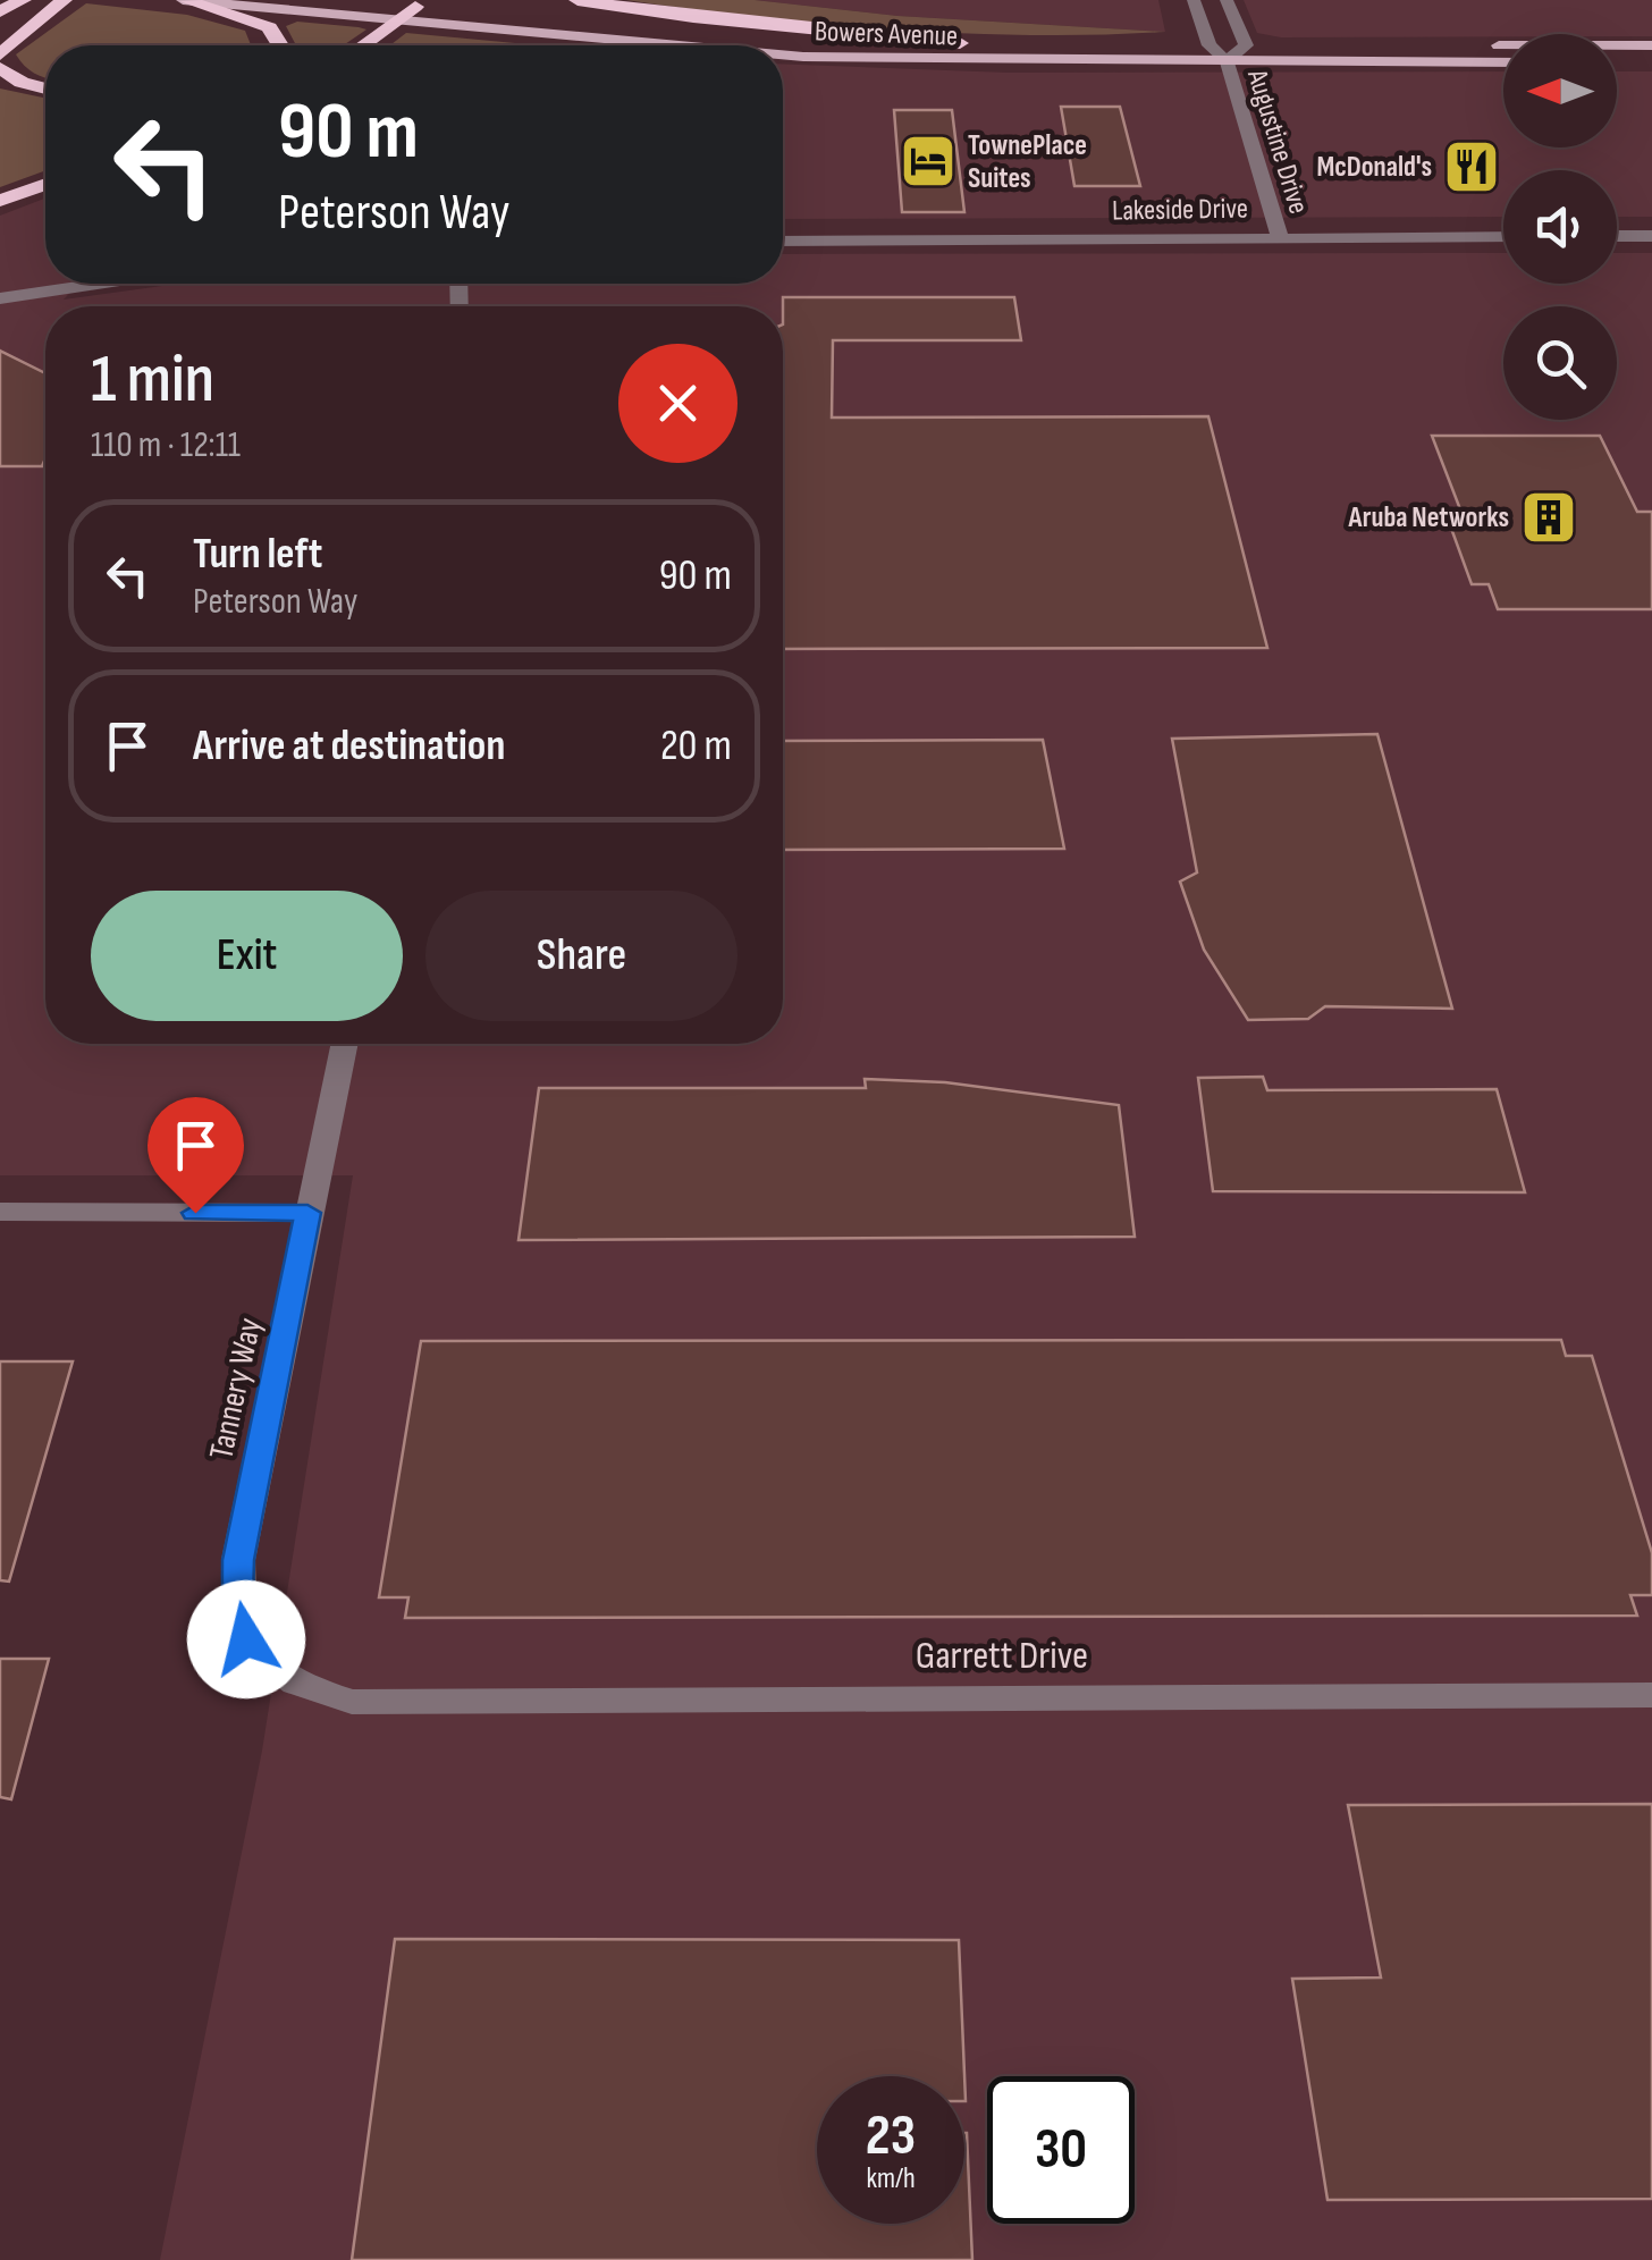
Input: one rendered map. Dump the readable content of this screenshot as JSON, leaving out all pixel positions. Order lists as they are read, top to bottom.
{
  "streets": {
    "main road": ["Bowers Avenue"],
    "street": [
      "Augustine Drive",
      "Lakeside Drive",
      "Tannery Way",
      "Garrett Drive"
    ]
  },
  "crossings": [
    ["Bowers Avenue", "Augustine Drive"],
    ["Augustine Drive", "Lakeside Drive"],
    ["Tannery Way", "Garrett Drive"]
  ],
  "places": {
    "hotel": ["TownePlace Suites"],
    "restaurant": ["McDonald's"],
    "building": ["Aruba Networks"]
  },
  "north": "left",
  "page": {
    "turn": ["90 m", "Peterson Way"],
    "heading": ["1 min", "110 m · 12:11"],
    "list": [
      {
        "name": "Turn left",
        "note": "Peterson Way",
        "value": "90 m"
      },
      {
        "name": "Arrive at destination",
        "value": "20 m"
      }
    ],
    "buttons": ["Exit", "Share"],
    "speed": "23 km/h",
    "limit": "30"
  }
}
